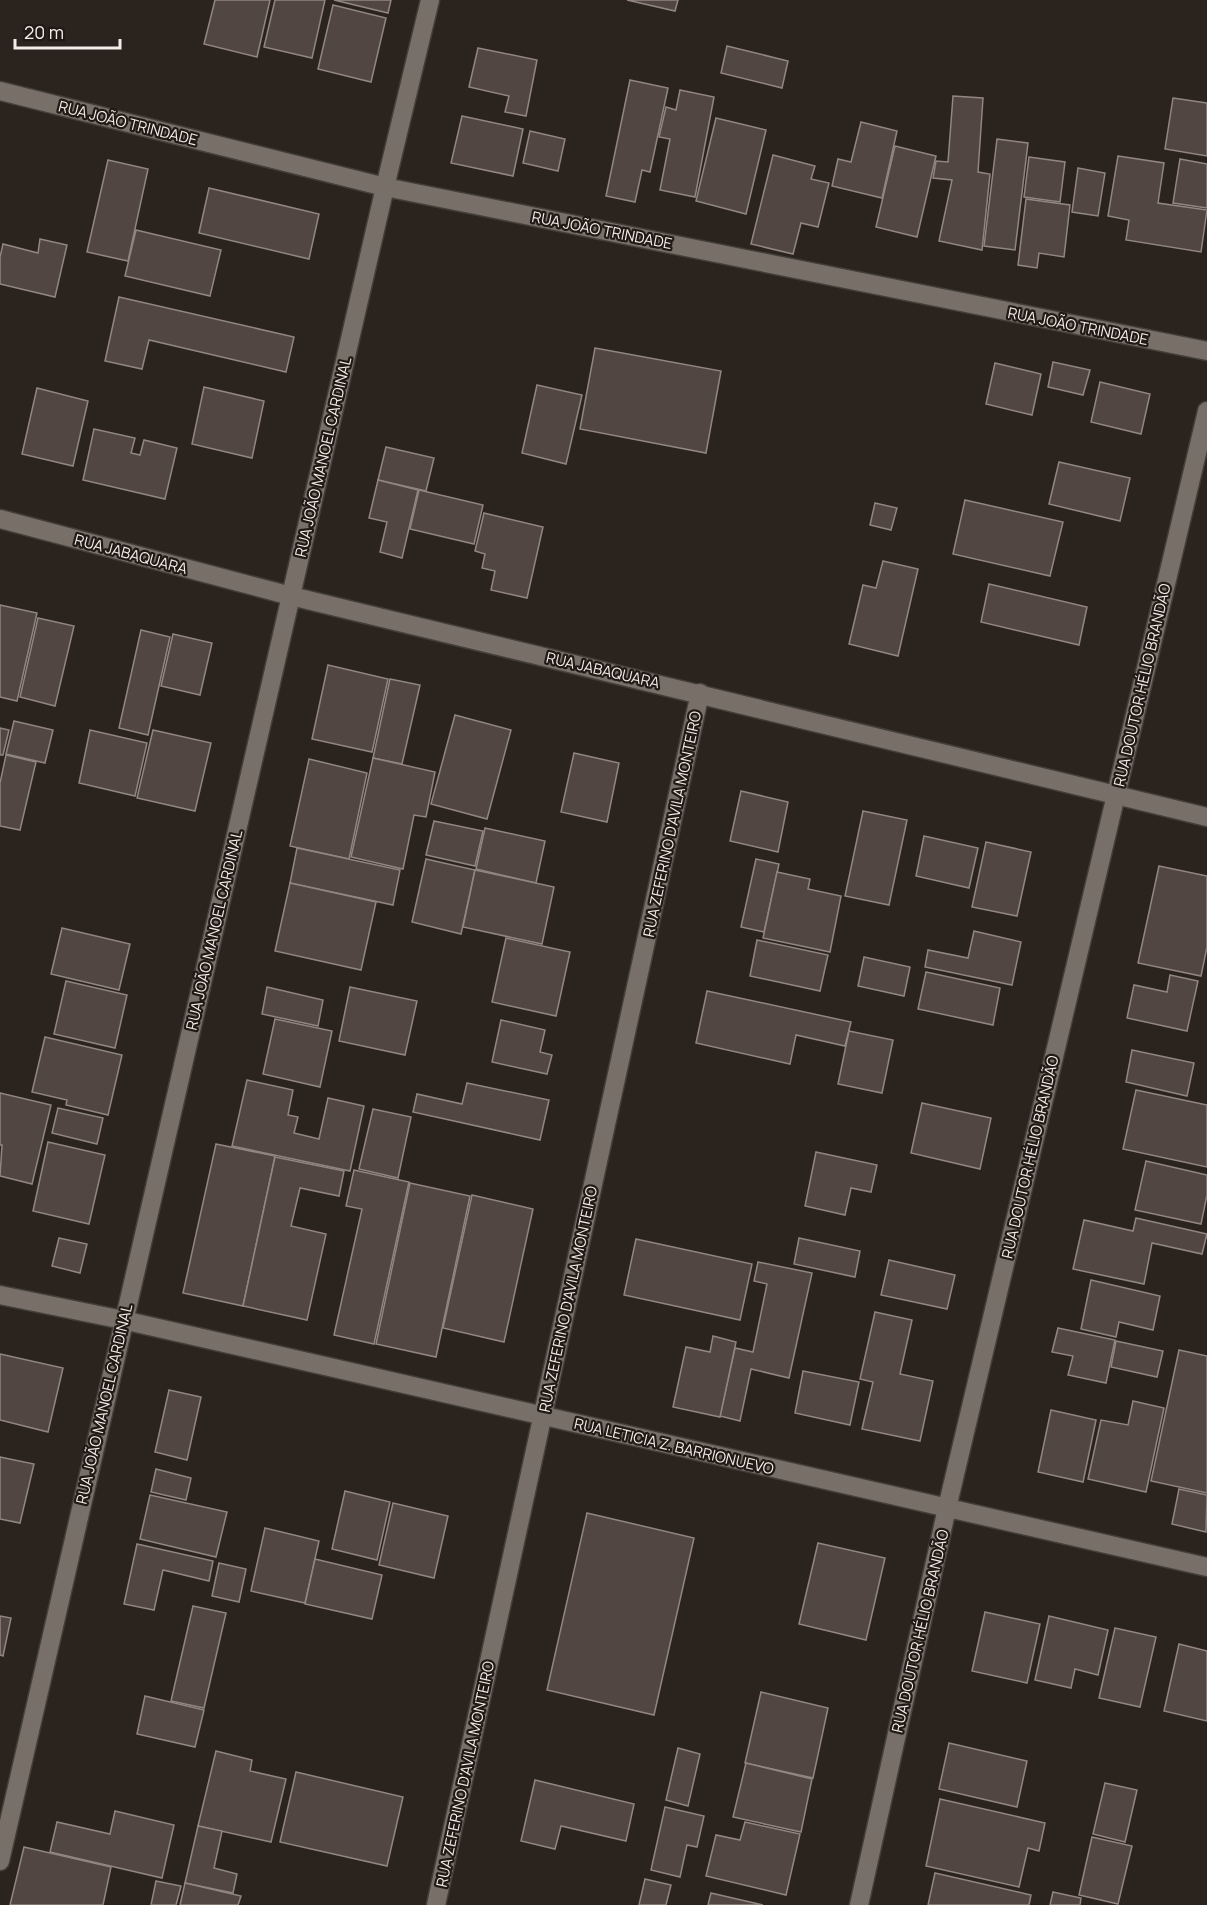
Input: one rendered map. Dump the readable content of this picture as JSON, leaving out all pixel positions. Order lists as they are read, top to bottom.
{
  "streets": {
    "street": [
      "RUA JOÃO TRINDADE",
      "RUA JOÃO MANOEL CARDINAL",
      "RUA JABAQUARA",
      "RUA DOUTOR HÉLIO BRANDÃO",
      "RUA ZEFERINO D'AVILA MONTEIRO",
      "RUA LETICIA Z. BARRIONUEVO"
    ]
  },
  "crossings": [
    ["RUA JOÃO TRINDADE", "RUA JOÃO MANOEL CARDINAL"],
    ["RUA JOÃO MANOEL CARDINAL", "RUA JABAQUARA"],
    ["RUA JOÃO MANOEL CARDINAL", "RUA LETICIA Z. BARRIONUEVO"],
    ["RUA JABAQUARA", "RUA DOUTOR HÉLIO BRANDÃO"],
    ["RUA JABAQUARA", "RUA ZEFERINO D'AVILA MONTEIRO"],
    ["RUA DOUTOR HÉLIO BRANDÃO", "RUA LETICIA Z. BARRIONUEVO"],
    ["RUA ZEFERINO D'AVILA MONTEIRO", "RUA LETICIA Z. BARRIONUEVO"]
  ],
  "scale_bar": "20 m"
}
